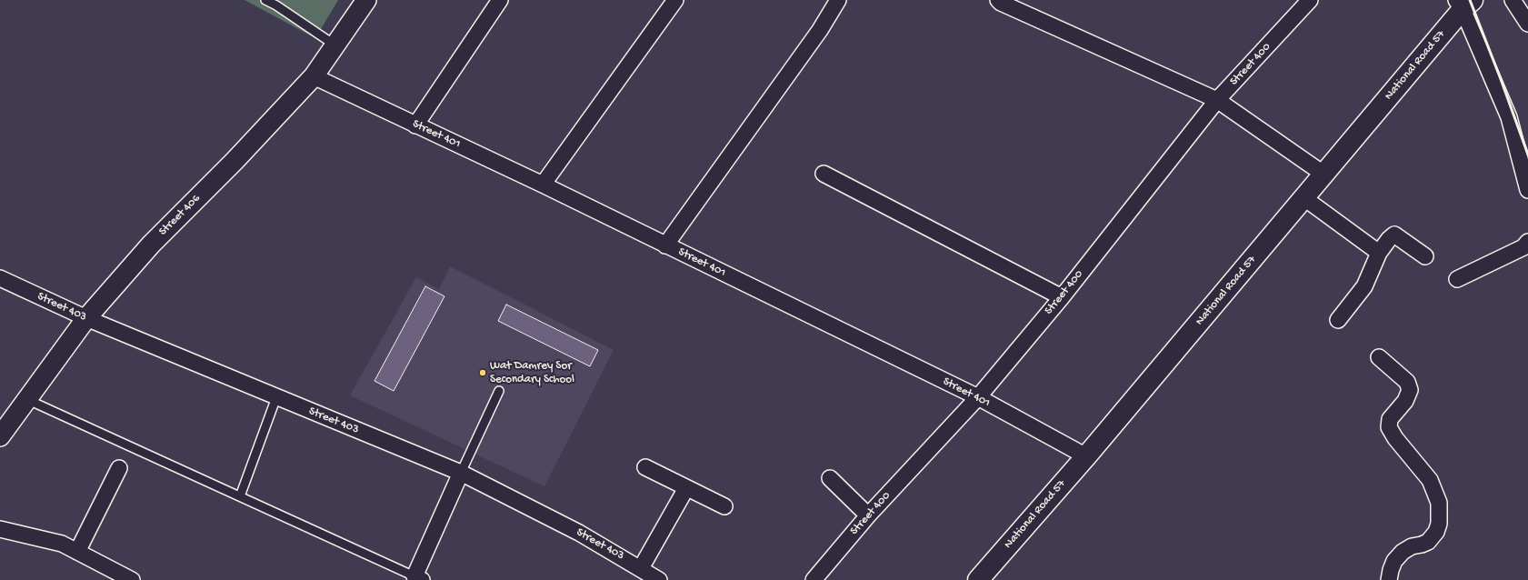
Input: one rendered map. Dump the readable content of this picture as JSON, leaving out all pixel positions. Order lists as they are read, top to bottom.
{
  "streets": {
    "main road": ["National Road 57"],
    "street": [
      "Street 400",
      "Street 401",
      "Street 406",
      "Street 403"
    ]
  },
  "crossings": [
    ["Street 400", "Street 401"],
    ["National Road 57", "Street 401"],
    ["Street 401", "Street 406"],
    ["Street 406", "Street 403"]
  ],
  "places": ["Wat Damrey Sor Secondary School"]
}
